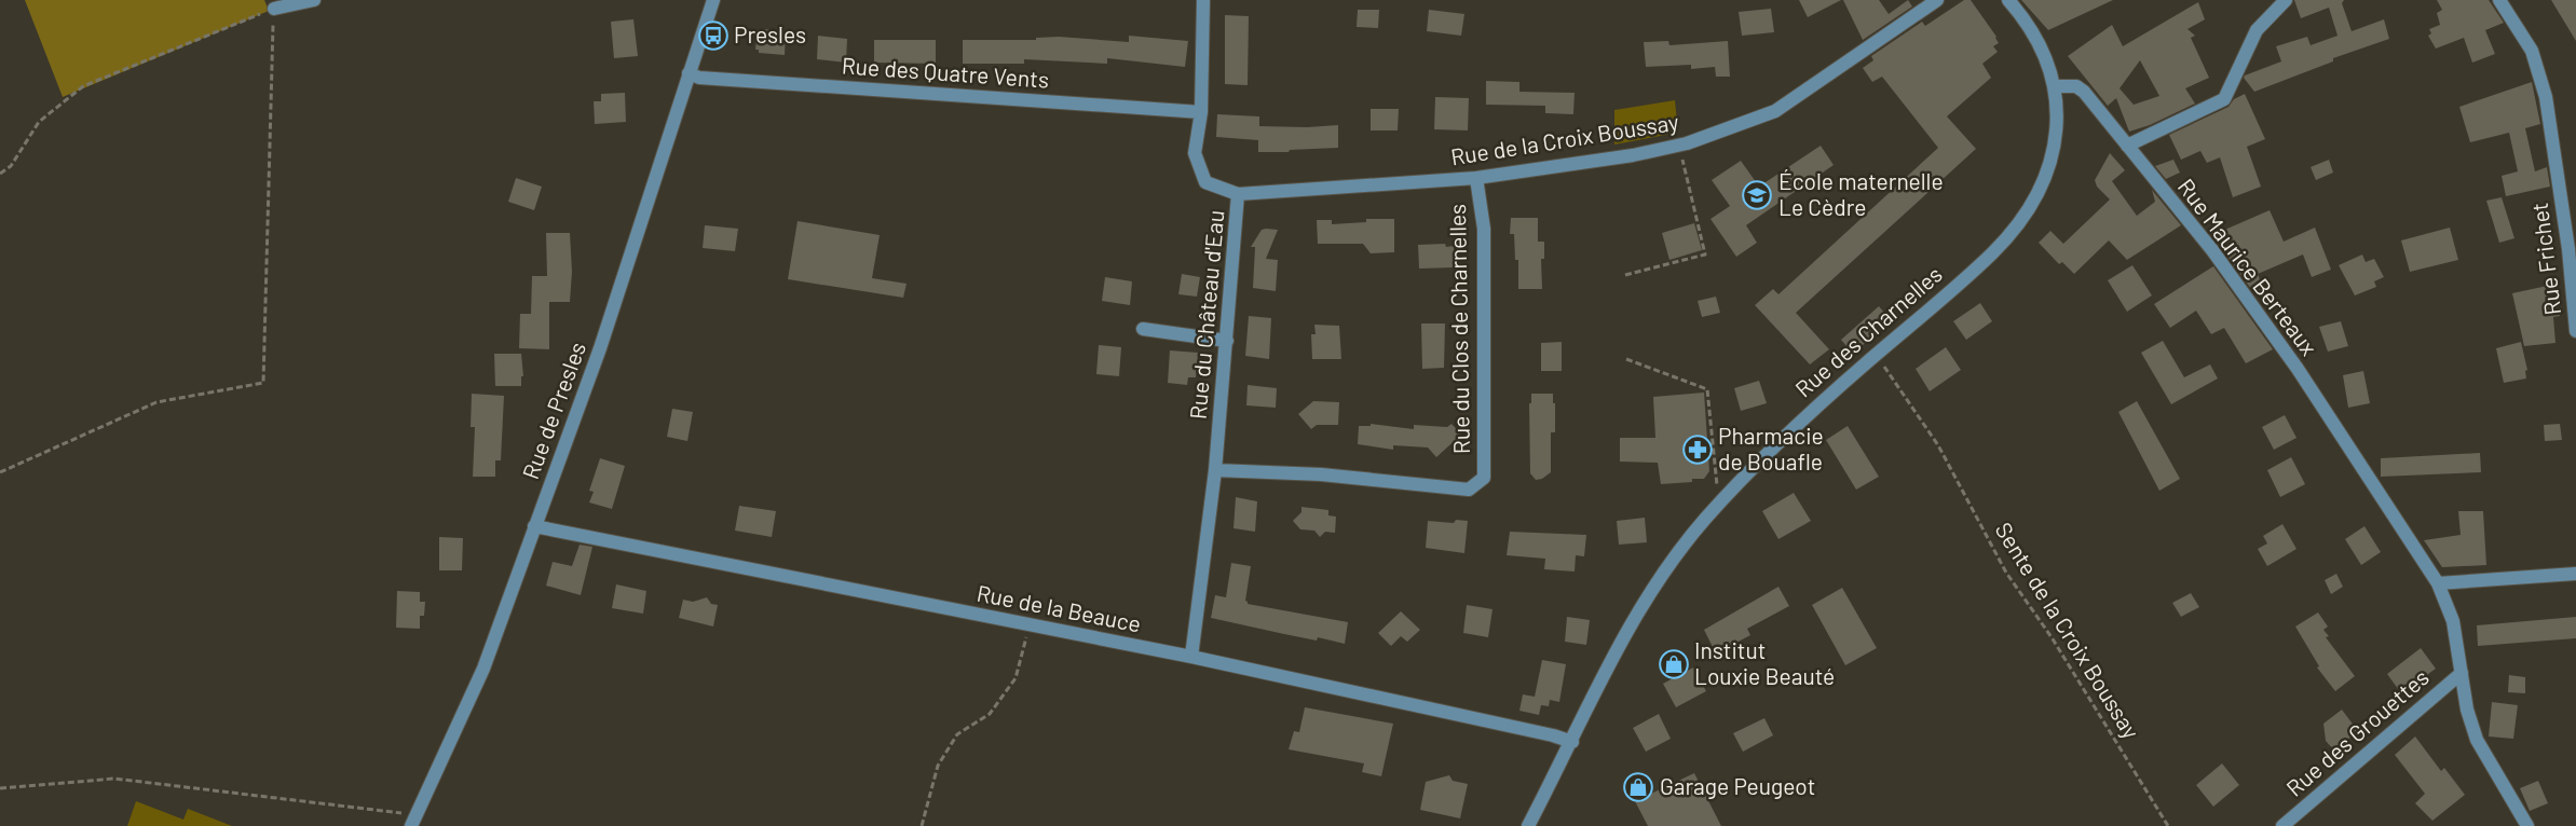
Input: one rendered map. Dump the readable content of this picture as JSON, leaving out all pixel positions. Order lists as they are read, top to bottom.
{
  "streets": {
    "street": [
      "Rue des Quatre Vents",
      "Rue de la Croix Boussay",
      "Rue Frichet",
      "Rue Maurice Berteaux",
      "Rue du Château d'Eau",
      "Rue du Clos de Charnelles",
      "Rue des Charnelles",
      "Rue de Presles",
      "Rue de la Beauce",
      "Rue des Grouettes"
    ],
    "path": ["Sente de la Croix Boussay"]
  },
  "crossings": [
    ["Rue des Quatre Vents", "Rue du Château d'Eau"],
    ["Rue des Quatre Vents", "Rue de Presles"],
    ["Rue de la Croix Boussay", "Rue du Château d'Eau"],
    ["Rue de la Croix Boussay", "Rue du Clos de Charnelles"],
    ["Rue Maurice Berteaux", "Rue des Charnelles"],
    ["Rue Maurice Berteaux", "Rue des Grouettes"],
    ["Rue du Château d'Eau", "Rue du Clos de Charnelles"],
    ["Rue du Château d'Eau", "Rue de la Beauce"],
    ["Rue des Charnelles", "Rue de la Beauce"],
    ["Rue des Charnelles", "Sente de la Croix Boussay"],
    ["Rue de Presles", "Rue de la Beauce"]
  ],
  "places": {
    "bus stop": ["Presles"],
    "school or university": ["École maternelle Le Cèdre"],
    "pharmacy": ["Pharmacie de Bouafle"],
    "shop": ["Institut Louxie Beauté", "Garage Peugeot"]
  }
}
